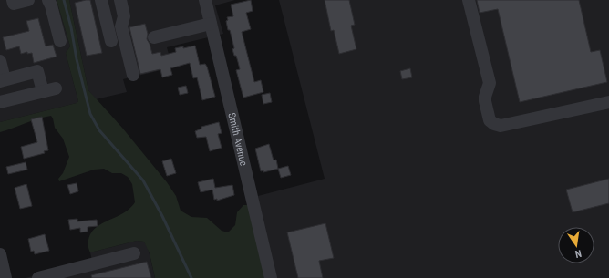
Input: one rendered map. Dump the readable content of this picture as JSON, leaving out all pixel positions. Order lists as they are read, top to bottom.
{
  "streets": {
    "street": ["Smith Avenue"]
  },
  "north": "bottom"
}
